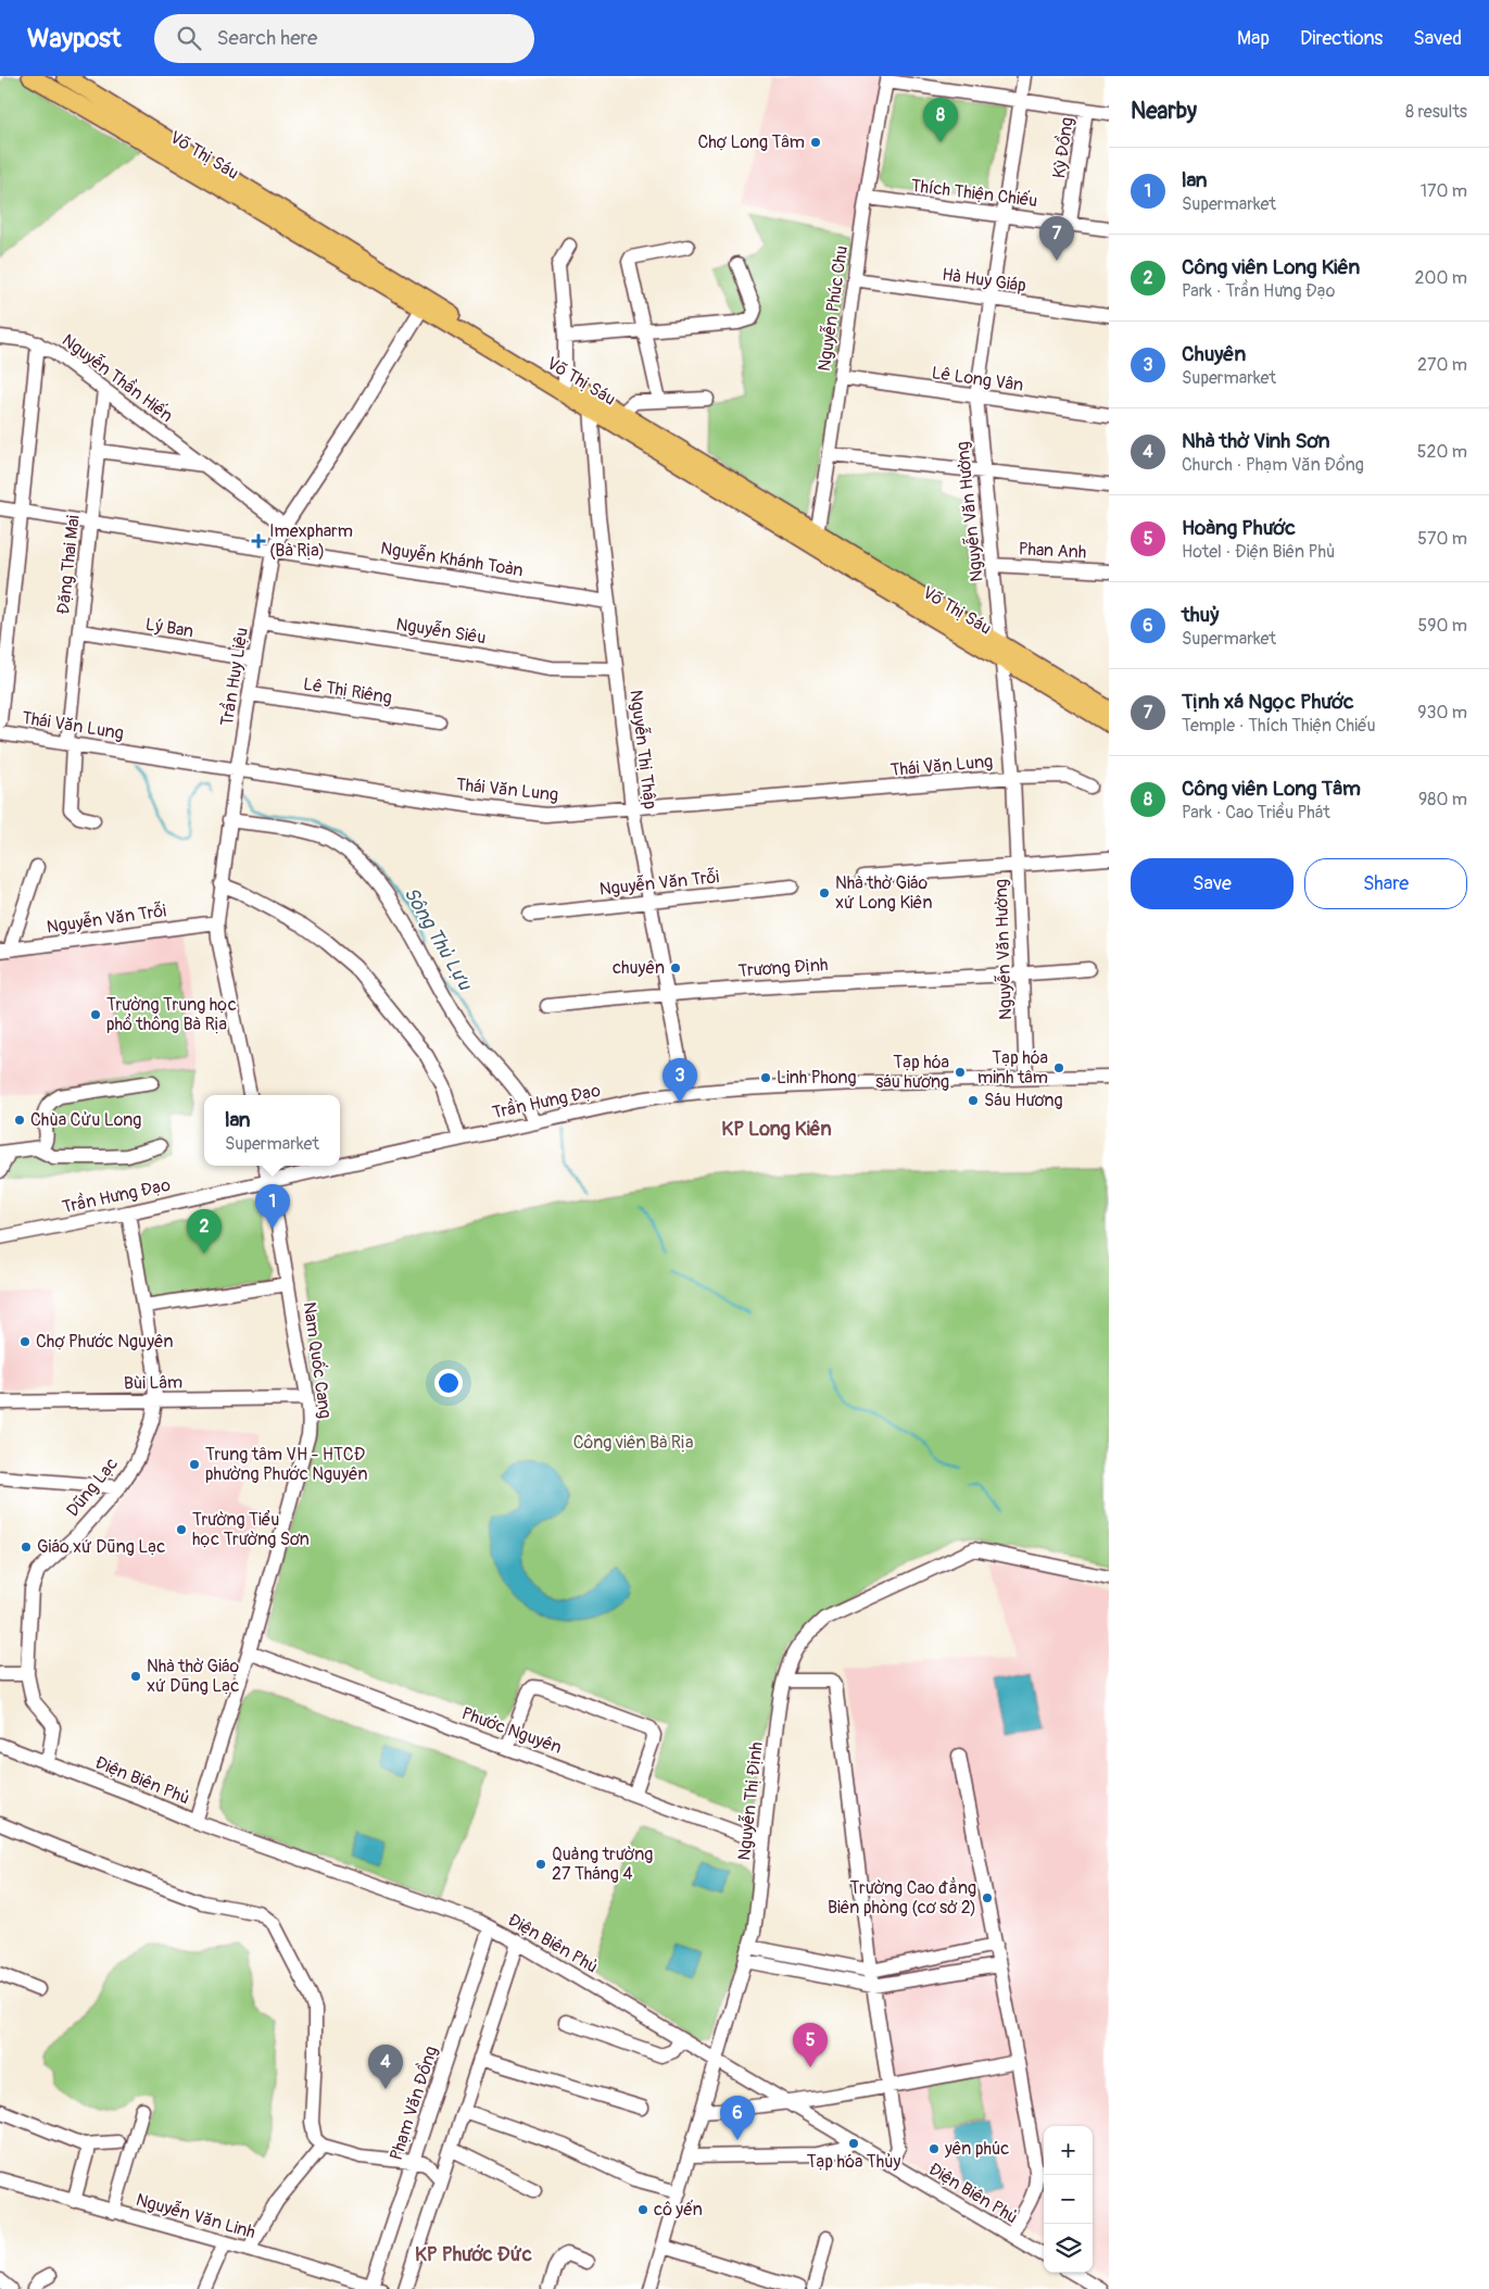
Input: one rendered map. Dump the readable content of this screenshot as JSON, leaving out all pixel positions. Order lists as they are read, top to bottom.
{
  "streets": {
    "main road": ["Võ Thị Sáu"],
    "street": [
      "Kỳ Đồng",
      "Thích Thiện Chiếu",
      "Hà Huy Giáp",
      "Nguyễn Phúc Chu",
      "Nguyễn Thần Hiến",
      "Lê Long Vân",
      "Nguyễn Văn Hưởng",
      "Phan Anh",
      "Nguyễn Khánh Toàn",
      "Đặng Thai Mai",
      "Lý Ban",
      "Nguyễn Siêu",
      "Trần Huy Liệu",
      "Lê Thị Riêng",
      "Thái Văn Lung",
      "Nguyễn Thị Thập",
      "Nguyễn Văn Trỗi",
      "Trương Định",
      "Trần Hưng Đạo",
      "Nam Quốc Cang",
      "Bùi Lâm",
      "Dũng Lạc",
      "Phước Nguyên",
      "Điện Biên Phủ",
      "Nguyễn Thị Định",
      "Phạm Văn Đồng",
      "Nguyễn Văn Linh"
    ]
  },
  "crossings": [
    ["Kỳ Đồng", "Thích Thiện Chiếu"],
    ["Võ Thị Sáu", "Nguyễn Phúc Chu"],
    ["Võ Thị Sáu", "Nguyễn Văn Hưởng"],
    ["Võ Thị Sáu", "Trần Huy Liệu"],
    ["Võ Thị Sáu", "Nguyễn Thị Thập"],
    ["Thích Thiện Chiếu", "Nguyễn Phúc Chu"],
    ["Thích Thiện Chiếu", "Nguyễn Văn Hưởng"],
    ["Hà Huy Giáp", "Nguyễn Phúc Chu"],
    ["Hà Huy Giáp", "Nguyễn Văn Hưởng"],
    ["Nguyễn Phúc Chu", "Lê Long Vân"],
    ["Nguyễn Thần Hiến", "Đặng Thai Mai"],
    ["Nguyễn Thần Hiến", "Trần Huy Liệu"],
    ["Lê Long Vân", "Nguyễn Văn Hưởng"],
    ["Nguyễn Văn Hưởng", "Phan Anh"],
    ["Nguyễn Văn Hưởng", "Thái Văn Lung"],
    ["Nguyễn Văn Hưởng", "Trương Định"],
    ["Nguyễn Văn Hưởng", "Trần Hưng Đạo"],
    ["Nguyễn Khánh Toàn", "Đặng Thai Mai"],
    ["Nguyễn Khánh Toàn", "Trần Huy Liệu"],
    ["Nguyễn Khánh Toàn", "Nguyễn Thị Thập"],
    ["Đặng Thai Mai", "Lý Ban"],
    ["Đặng Thai Mai", "Thái Văn Lung"],
    ["Lý Ban", "Trần Huy Liệu"],
    ["Nguyễn Siêu", "Trần Huy Liệu"],
    ["Nguyễn Siêu", "Nguyễn Thị Thập"],
    ["Trần Huy Liệu", "Lê Thị Riêng"],
    ["Trần Huy Liệu", "Thái Văn Lung"],
    ["Trần Huy Liệu", "Nguyễn Văn Trỗi"],
    ["Thái Văn Lung", "Nguyễn Thị Thập"],
    ["Nguyễn Thị Thập", "Nguyễn Văn Trỗi"],
    ["Nguyễn Thị Thập", "Trương Định"],
    ["Nguyễn Thị Thập", "Trần Hưng Đạo"],
    ["Trần Hưng Đạo", "Nam Quốc Cang"],
    ["Trần Hưng Đạo", "Dũng Lạc"],
    ["Nam Quốc Cang", "Bùi Lâm"],
    ["Nam Quốc Cang", "Phước Nguyên"],
    ["Nam Quốc Cang", "Điện Biên Phủ"],
    ["Bùi Lâm", "Dũng Lạc"],
    ["Dũng Lạc", "Điện Biên Phủ"],
    ["Phước Nguyên", "Nguyễn Thị Định"],
    ["Điện Biên Phủ", "Nguyễn Thị Định"],
    ["Điện Biên Phủ", "Phạm Văn Đồng"],
    ["Phạm Văn Đồng", "Nguyễn Văn Linh"]
  ],
  "districts": ["KP Long Kiên", "KP Phước Đức"],
  "water": ["Sông Thủ Lựu"],
  "parks": ["Công viên Bà Rịa"],
  "places": {
    "other": [
      "Chợ Long Tâm",
      "Nhà thờ Giáo xứ Long Kiên",
      "chuyên",
      "Trường Trung học phổ thông Bà Rịa",
      "Tạp hóa minh tâm",
      "Tạp hóa sáu hương",
      "Linh Phong",
      "Sáu Hương",
      "Chùa Cửu Long",
      "Chợ Phước Nguyên",
      "Trung tâm VH - HTCĐ phường Phước Nguyên",
      "Trường Tiểu học Trường Sơn",
      "Giáo xứ Dũng Lạc",
      "Nhà thờ Giáo xứ Dũng Lạc",
      "Quảng trường 27 Tháng 4",
      "Trường Cao đẳng Biên phòng (cơ sở 2)",
      "Tạp hóa Thủy",
      "yên phúc",
      "cô yến"
    ],
    "health": ["Imexpharm (Bà Rịa)"]
  },
  "page": {
    "header": "Waypost",
    "search": "Search here",
    "nav": ["Map", "Directions", "Saved"],
    "heading": ["Nearby", "8 results"],
    "pins": [
      "8",
      "7",
      "3",
      "1",
      "2",
      "5",
      "4",
      "6"
    ],
    "list": [
      {
        "mark": "1",
        "name": "lan",
        "note": "Supermarket",
        "value": "170 m"
      },
      {
        "mark": "2",
        "name": "Công viên Long Kiên",
        "note": "Park · Trần Hưng Đạo",
        "value": "200 m"
      },
      {
        "mark": "3",
        "name": "Chuyên",
        "note": "Supermarket",
        "value": "270 m"
      },
      {
        "mark": "4",
        "name": "Nhà thờ Vinh Sơn",
        "note": "Church · Phạm Văn Đồng",
        "value": "520 m"
      },
      {
        "mark": "5",
        "name": "Hoàng Phước",
        "note": "Hotel · Điện Biên Phủ",
        "value": "570 m"
      },
      {
        "mark": "6",
        "name": "thuỷ",
        "note": "Supermarket",
        "value": "590 m"
      },
      {
        "mark": "7",
        "name": "Tịnh xá Ngọc Phước",
        "note": "Temple · Thích Thiện Chiếu",
        "value": "930 m"
      },
      {
        "mark": "8",
        "name": "Công viên Long Tâm",
        "note": "Park · Cao Triều Phát",
        "value": "980 m"
      }
    ],
    "buttons": ["Save", "Share"],
    "popup": ["lan", "Supermarket"],
    "map_buttons": ["+", "−"]
  }
}
